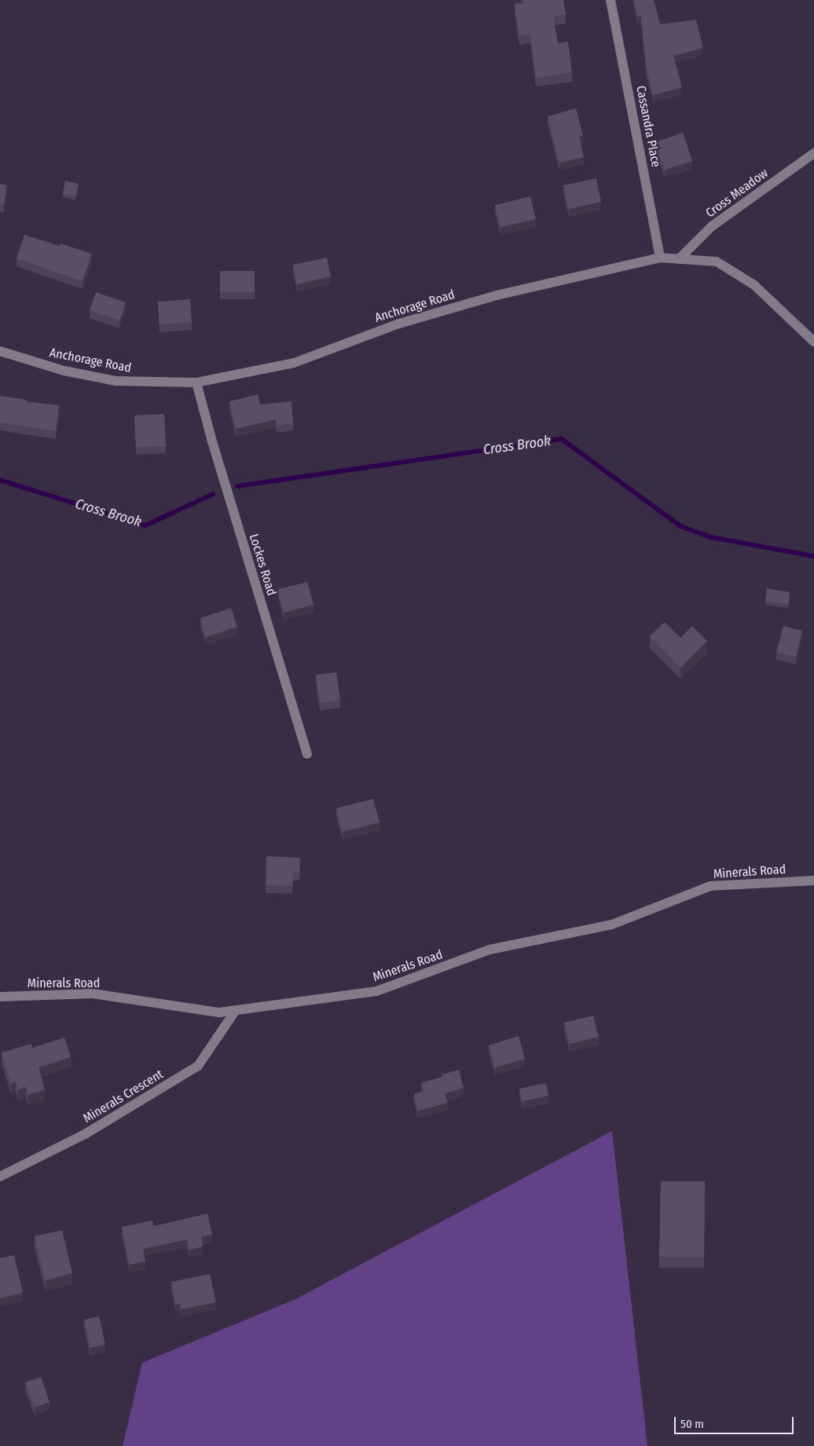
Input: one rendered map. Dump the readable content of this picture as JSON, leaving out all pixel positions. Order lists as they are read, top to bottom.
{
  "streets": {
    "street": [
      "Cassandra Place",
      "Cross Meadow",
      "Anchorage Road",
      "Lockes Road",
      "Minerals Road",
      "Minerals Crescent"
    ]
  },
  "crossings": [
    ["Cassandra Place", "Anchorage Road"],
    ["Cross Meadow", "Anchorage Road"],
    ["Anchorage Road", "Lockes Road"],
    ["Minerals Road", "Minerals Crescent"]
  ],
  "water": ["Cross Brook"],
  "scale_bar": "50 m"
}
